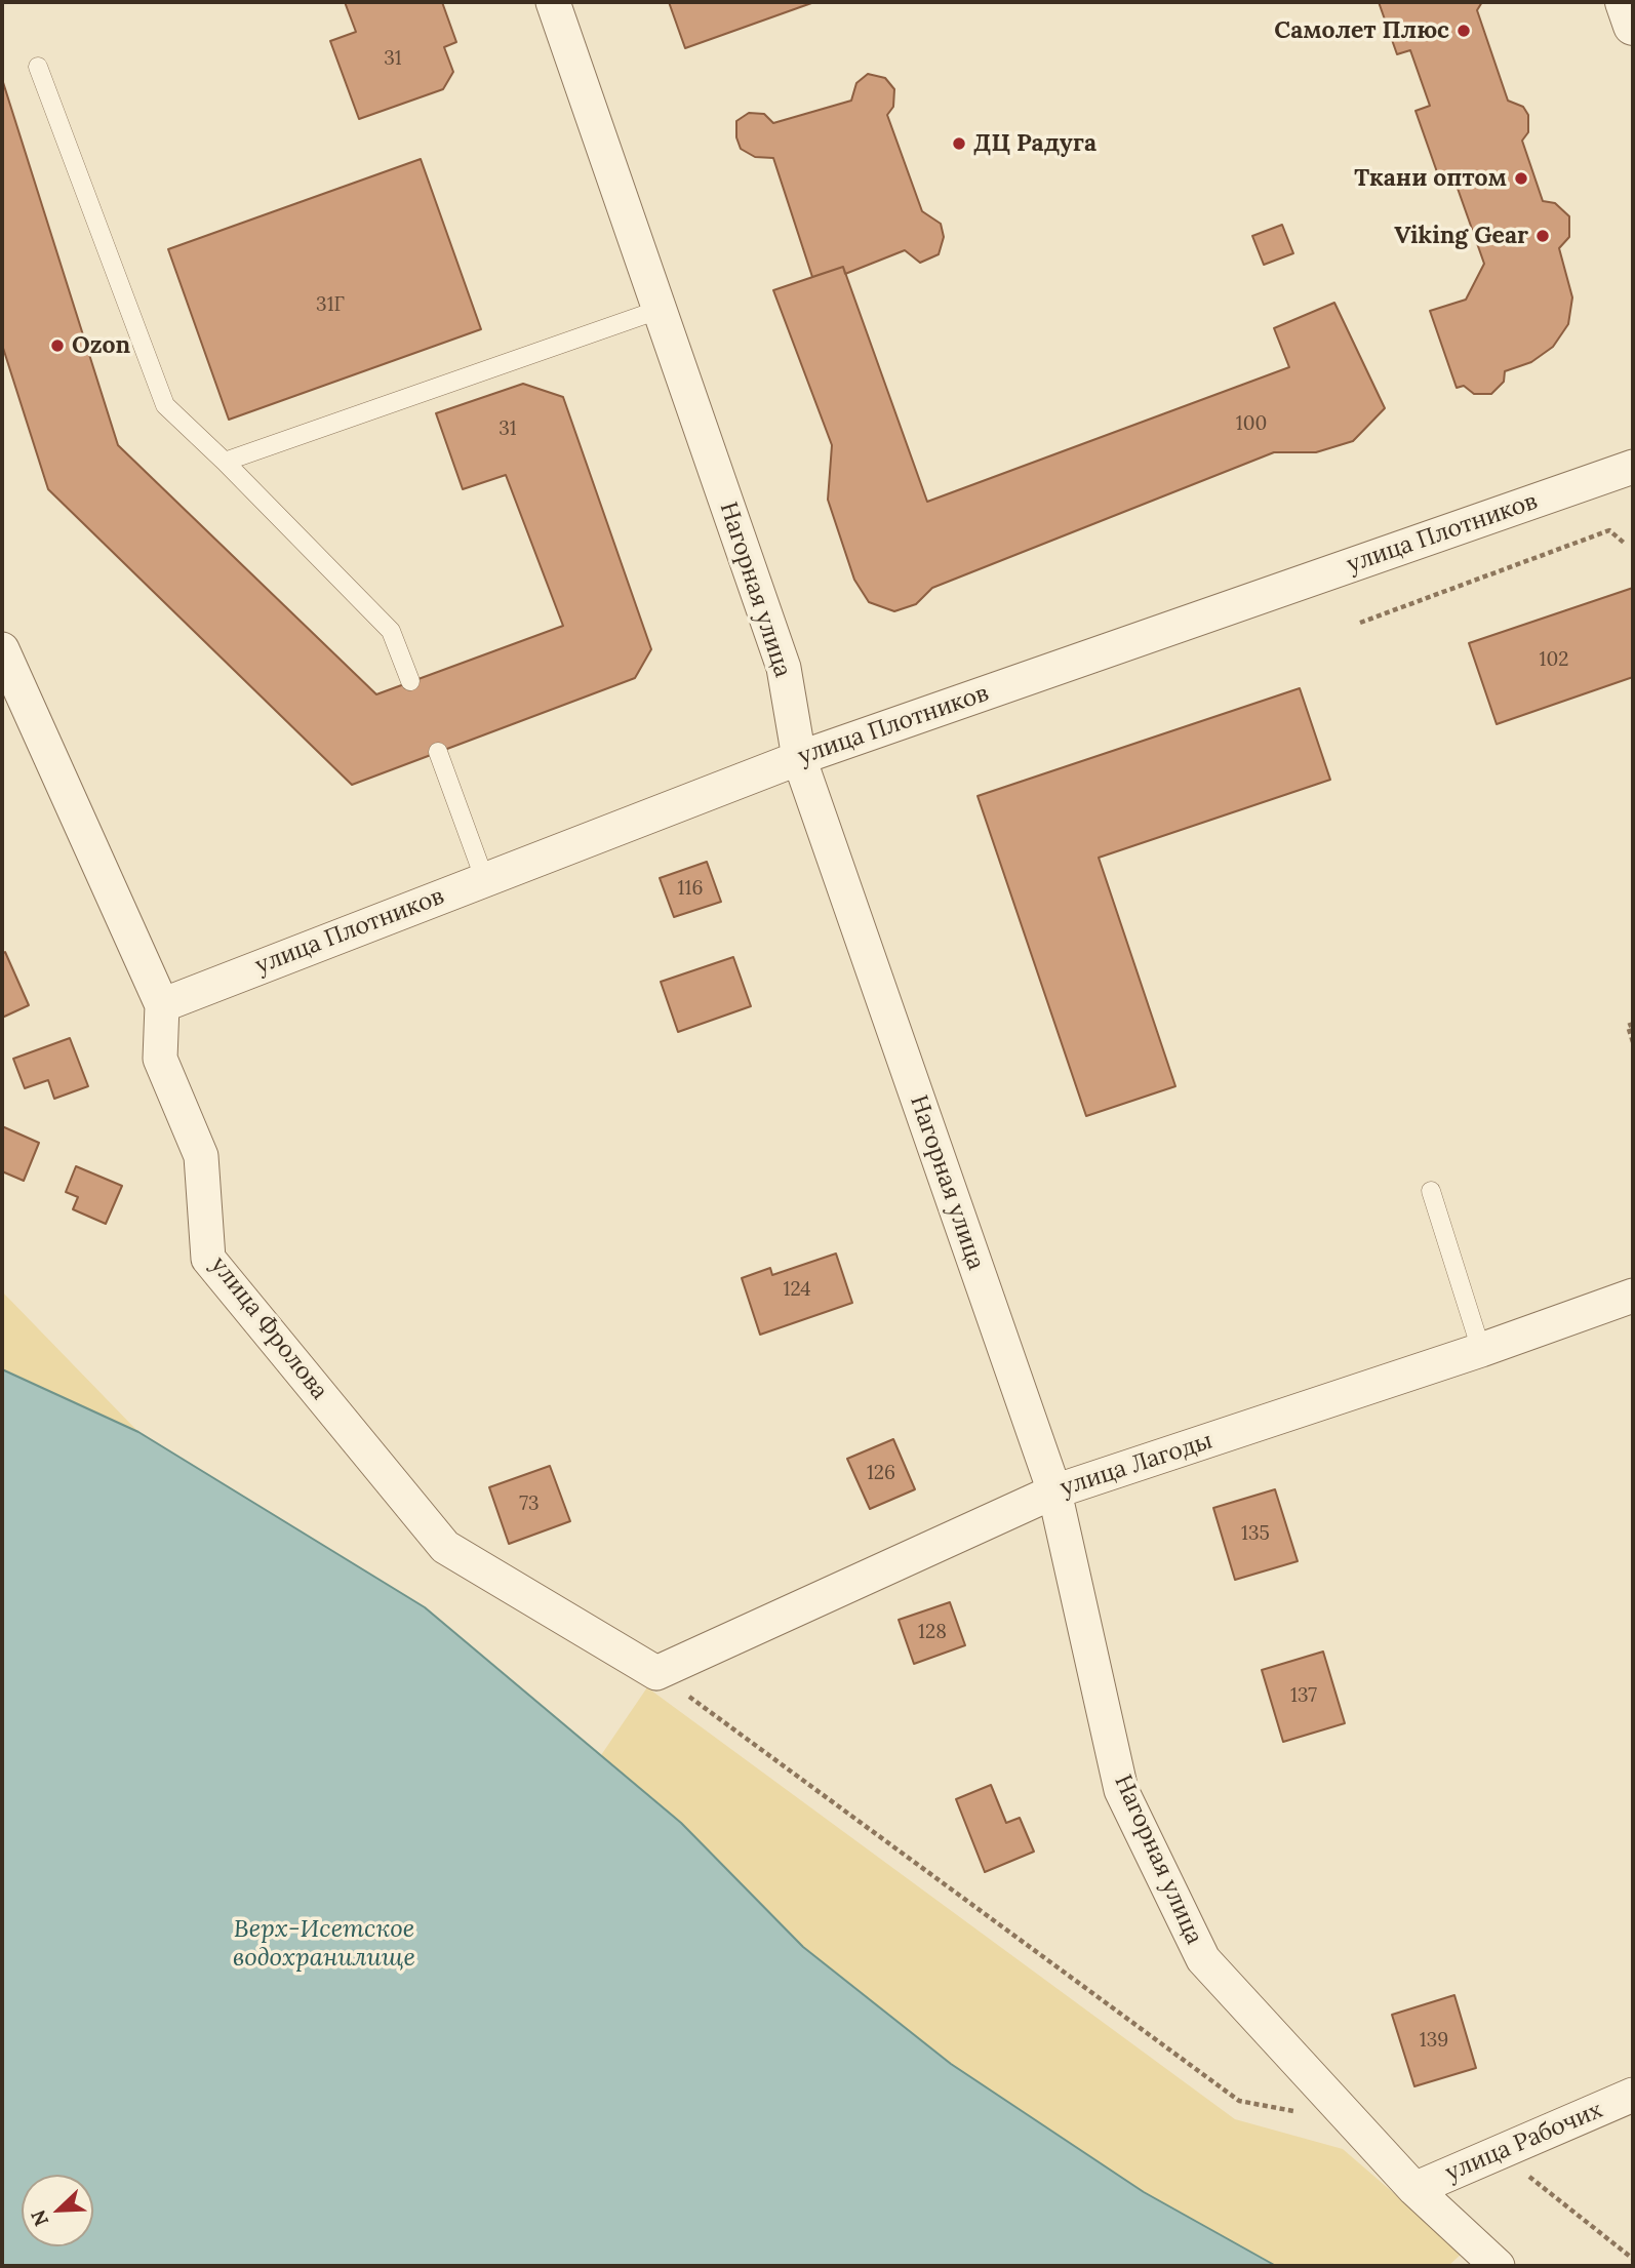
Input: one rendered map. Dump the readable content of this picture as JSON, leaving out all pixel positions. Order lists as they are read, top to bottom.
{
  "streets": {
    "street": [
      "улица Плотников",
      "Нагорная улица",
      "улица Фролова",
      "улица Лагоды",
      "улица Рабочих"
    ]
  },
  "crossings": [
    ["улица Плотников", "Нагорная улица"],
    ["улица Плотников", "улица Фролова"],
    ["Нагорная улица", "улица Лагоды"],
    ["Нагорная улица", "улица Рабочих"],
    ["улица Фролова", "улица Лагоды"]
  ],
  "water": ["Верх-Исетское водохранилище"],
  "places": [
    "Самолет Плюс",
    "ДЦ Радуга",
    "Ткани оптом",
    "Viking Gear",
    "Ozon"
  ],
  "house_numbers": [
    "31",
    "31Г",
    "100",
    "31",
    "102",
    "116",
    "124",
    "126",
    "73",
    "135",
    "128",
    "137",
    "139"
  ],
  "north": "bottom left"
}
